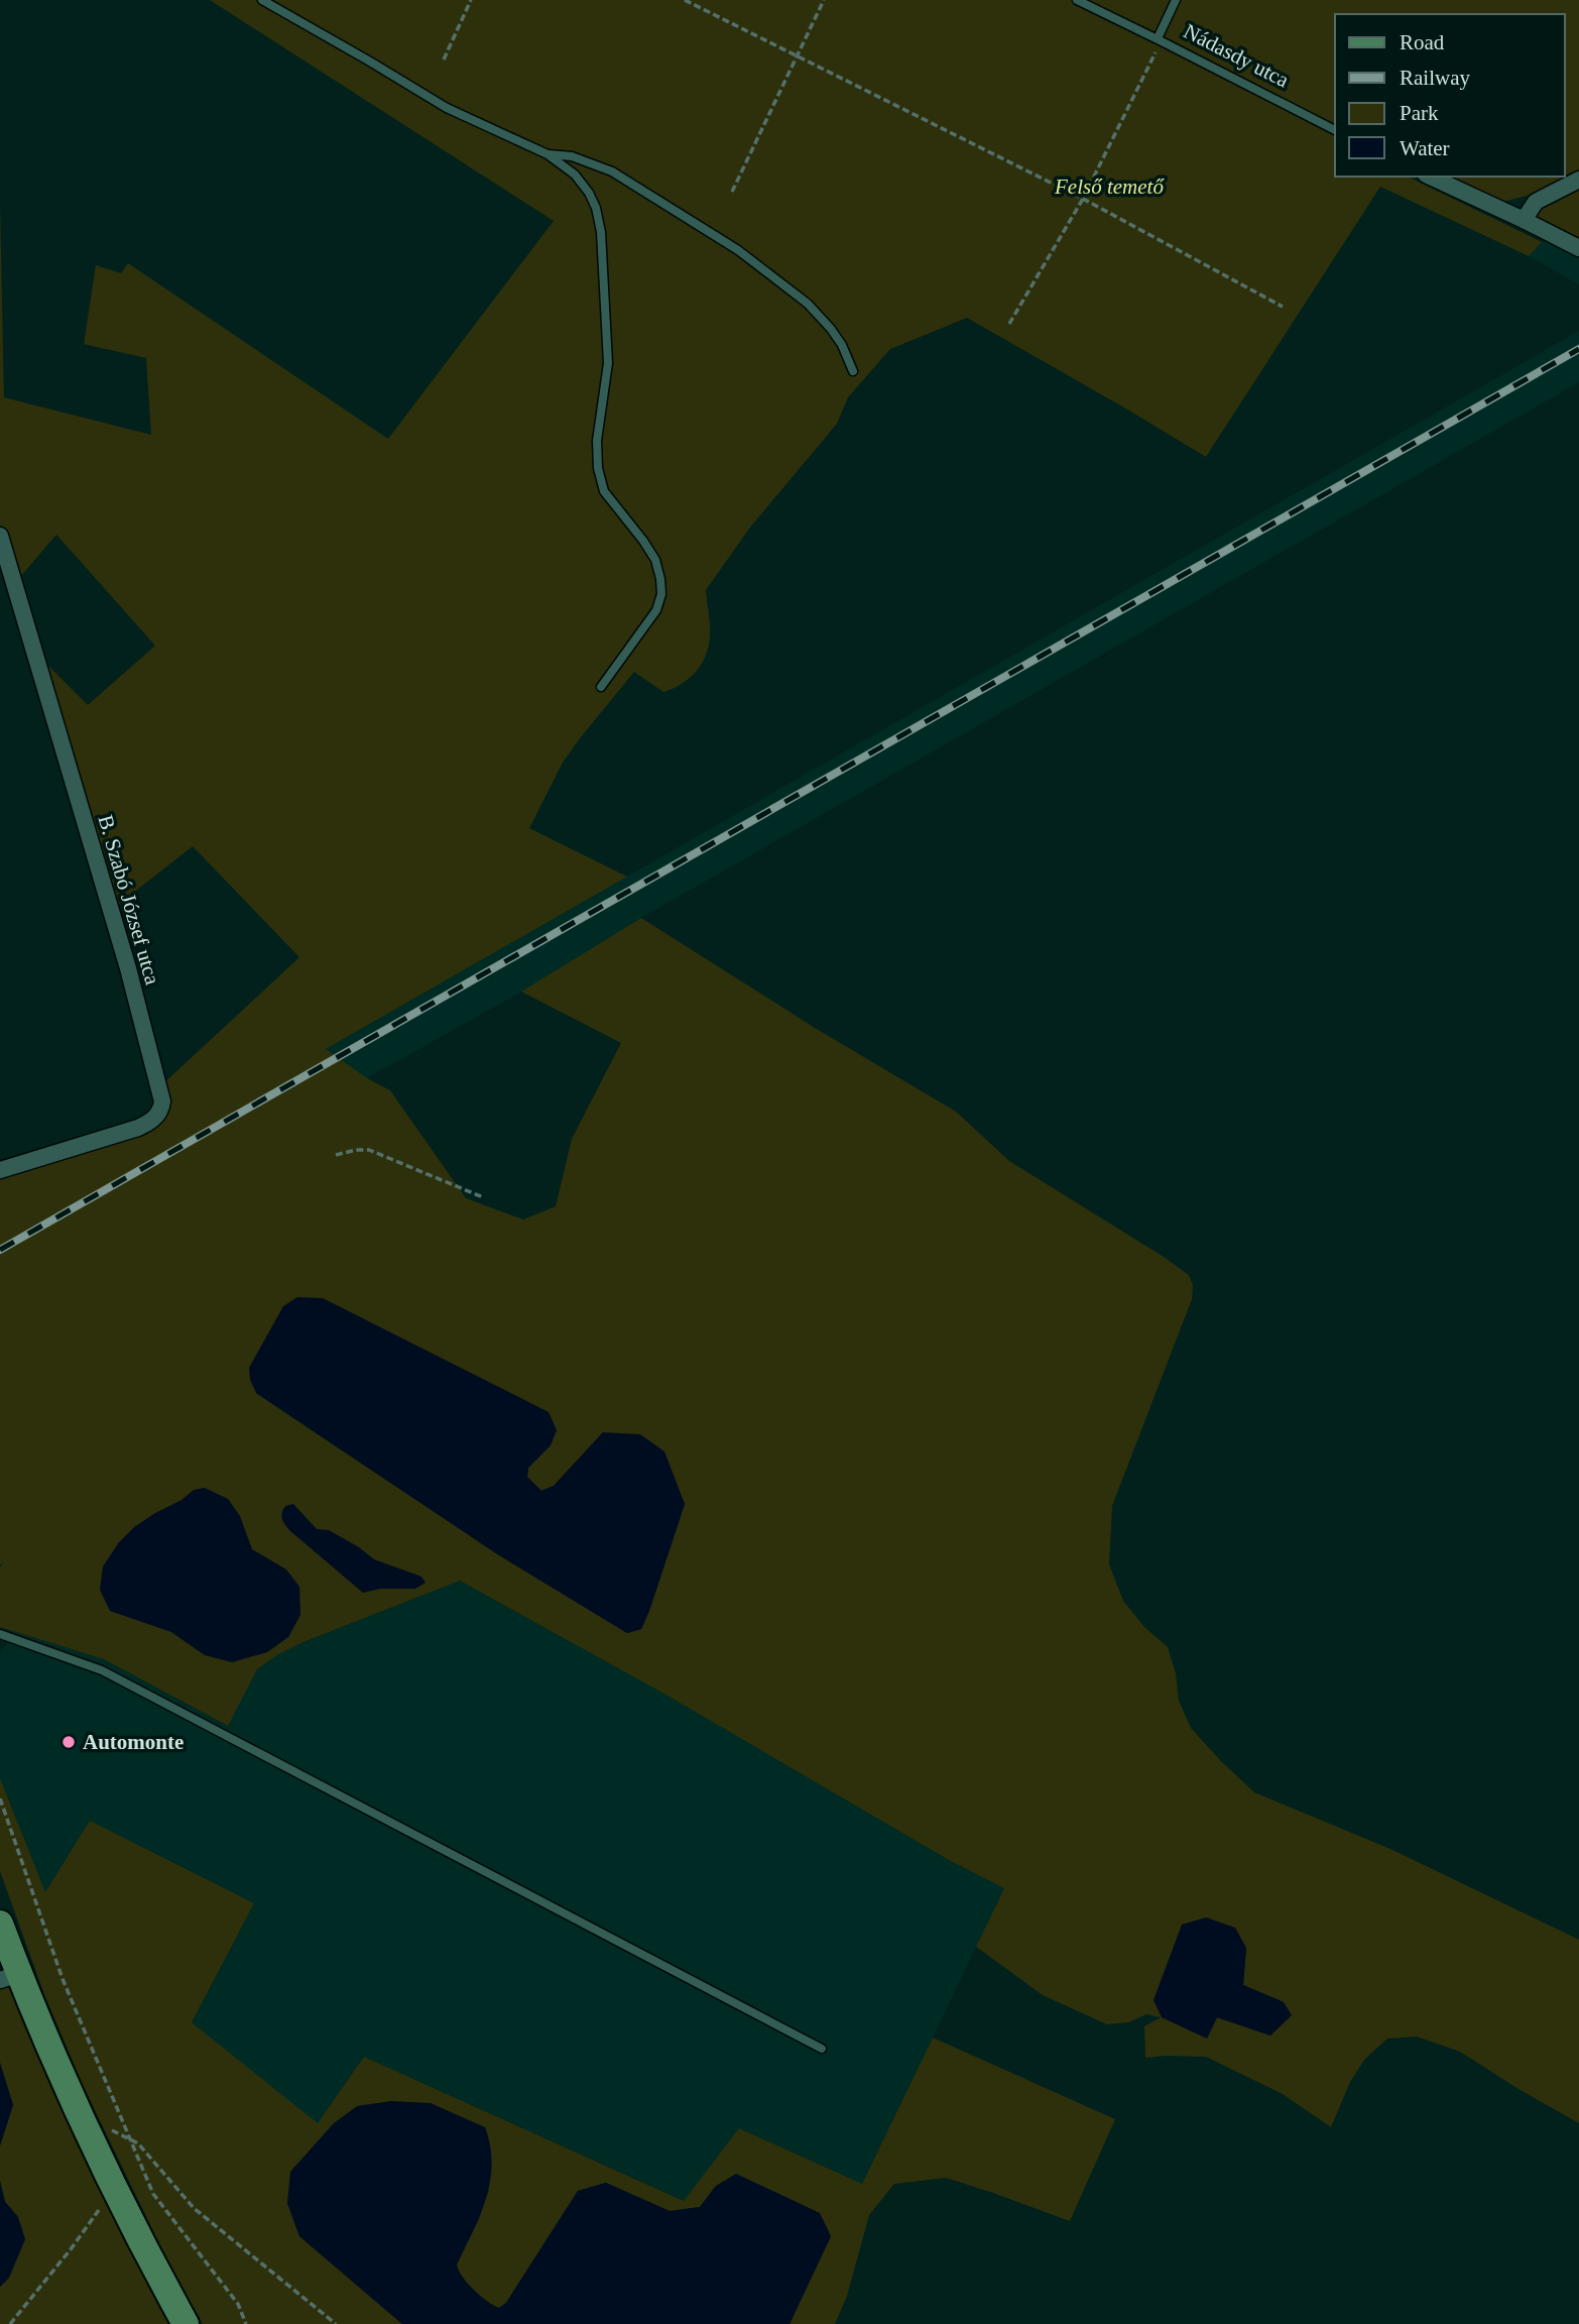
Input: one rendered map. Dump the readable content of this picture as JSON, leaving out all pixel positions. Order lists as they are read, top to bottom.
{
  "streets": {
    "street": ["B. Szabó József utca"],
    "lane": ["Nádasdy utca"]
  },
  "parks": ["Felső temető"],
  "places": ["Automonte"],
  "legend": [
    "Road",
    "Railway",
    "Park",
    "Water"
  ]
}
